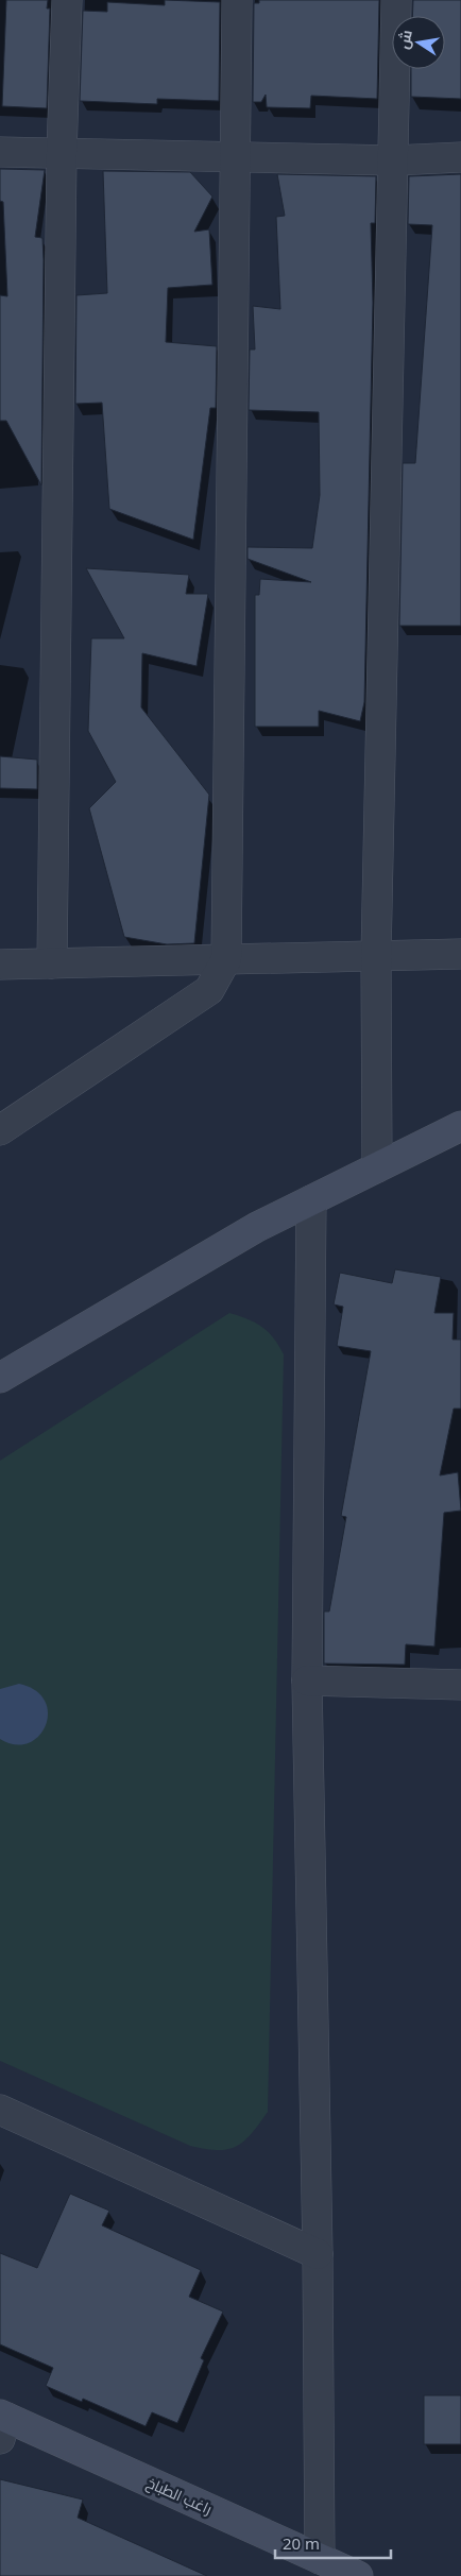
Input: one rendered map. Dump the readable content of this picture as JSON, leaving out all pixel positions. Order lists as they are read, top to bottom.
{
  "streets": {
    "main road": ["راغب الطباخ"]
  },
  "scale_bar": "20 m",
  "north": "left"
}
